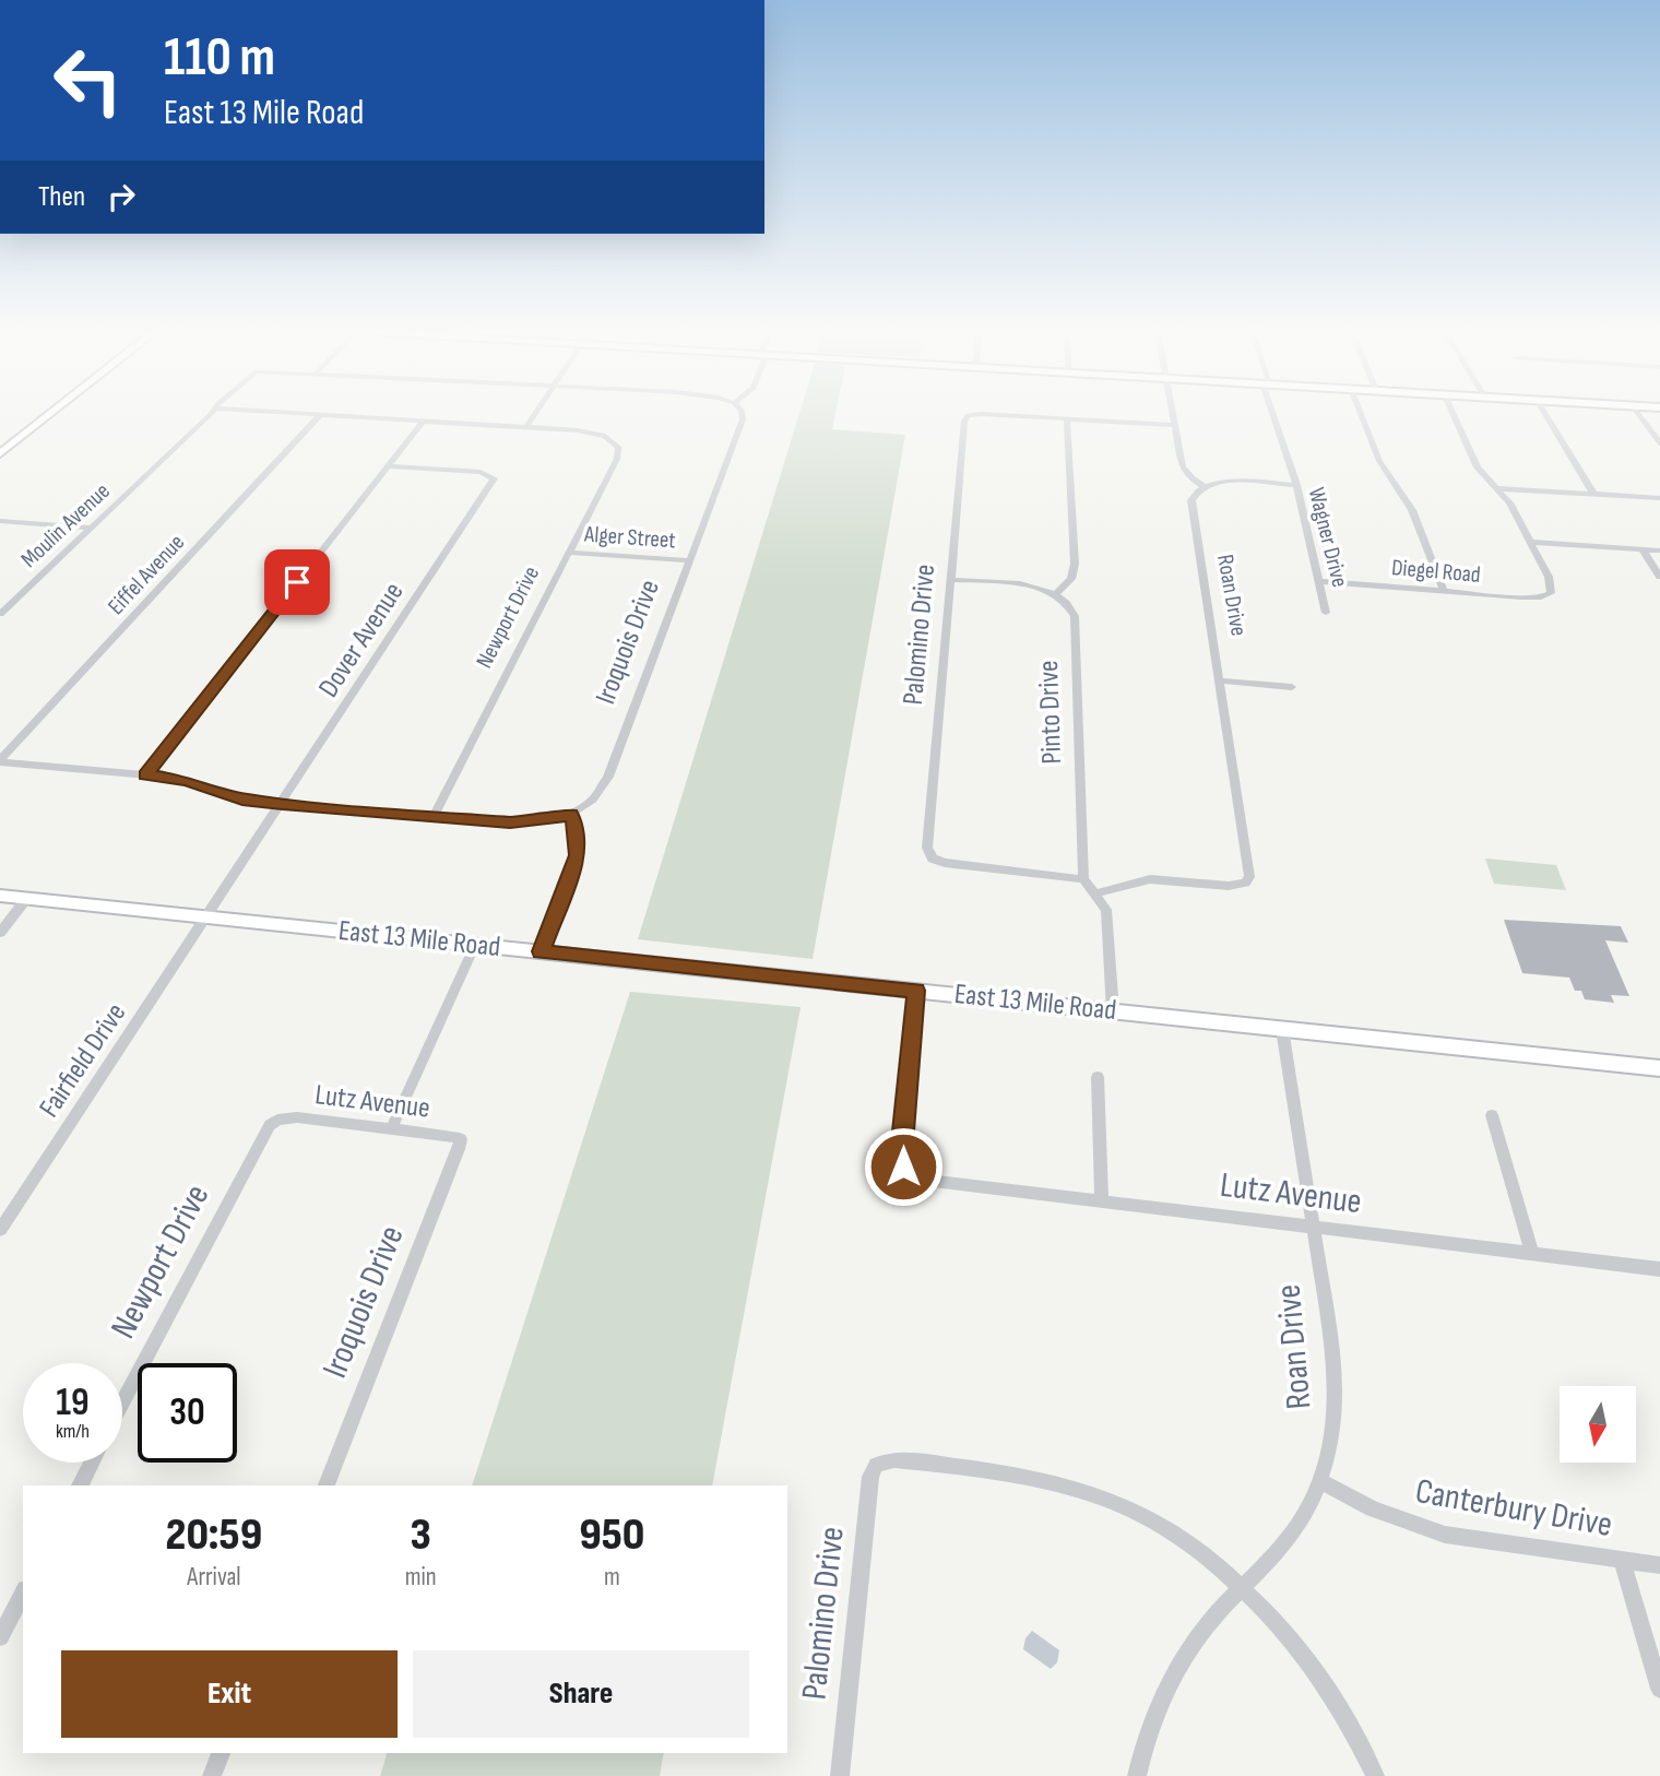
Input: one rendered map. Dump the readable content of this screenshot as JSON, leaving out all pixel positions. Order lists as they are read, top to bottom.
{
  "streets": {
    "street": [
      "Moulin Avenue",
      "Alger Street",
      "Wagner Drive",
      "Diegel Road",
      "Eiffel Avenue",
      "Roan Drive",
      "Newport Drive",
      "Palomino Drive",
      "Dover Avenue",
      "Iroquois Drive",
      "Pinto Drive",
      "East 13 Mile Road",
      "Fairfield Drive",
      "Lutz Avenue",
      "Canterbury Drive"
    ]
  },
  "crossings": [
    ["Alger Street", "Newport Drive"],
    ["Alger Street", "Iroquois Drive"],
    ["Wagner Drive", "Diegel Road"],
    ["Roan Drive", "Palomino Drive"],
    ["Roan Drive", "East 13 Mile Road"],
    ["Roan Drive", "Lutz Avenue"],
    ["Roan Drive", "Canterbury Drive"],
    ["Newport Drive", "Lutz Avenue"],
    ["Palomino Drive", "Pinto Drive"],
    ["Dover Avenue", "East 13 Mile Road"],
    ["Dover Avenue", "Fairfield Drive"],
    ["Iroquois Drive", "Lutz Avenue"],
    ["East 13 Mile Road", "Fairfield Drive"],
    ["East 13 Mile Road", "Lutz Avenue"]
  ],
  "north": "bottom",
  "page": {
    "turn": ["110 m", "East 13 Mile Road"],
    "then": "Then",
    "speed": "19 km/h",
    "limit": "30",
    "eta": [
      "20:59",
      "Arrival",
      "3",
      "min",
      "950",
      "m"
    ],
    "buttons": ["Exit", "Share"]
  }
}
